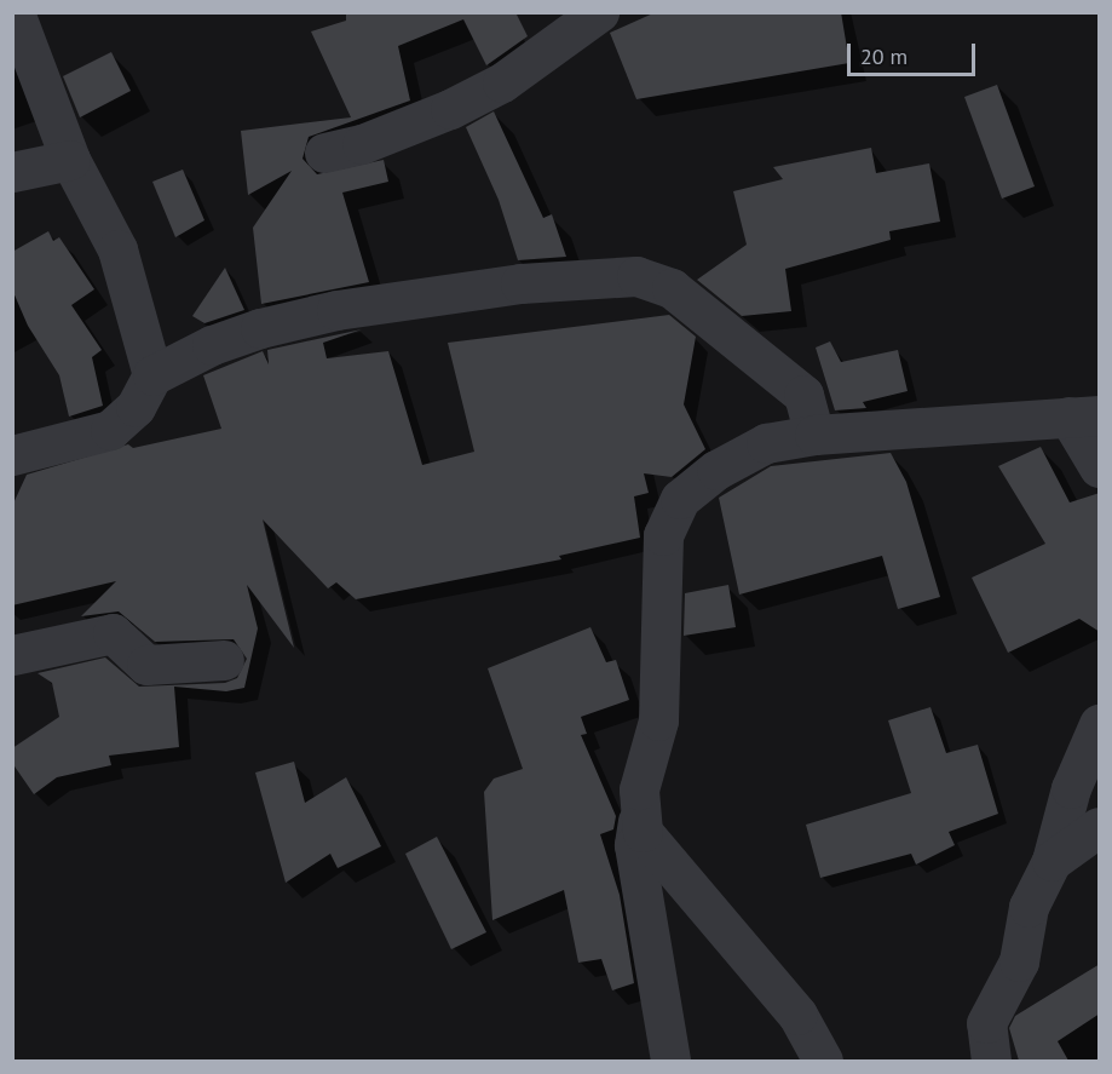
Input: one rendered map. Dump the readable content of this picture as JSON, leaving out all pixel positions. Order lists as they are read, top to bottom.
{
  "scale_bar": "20 m"
}
